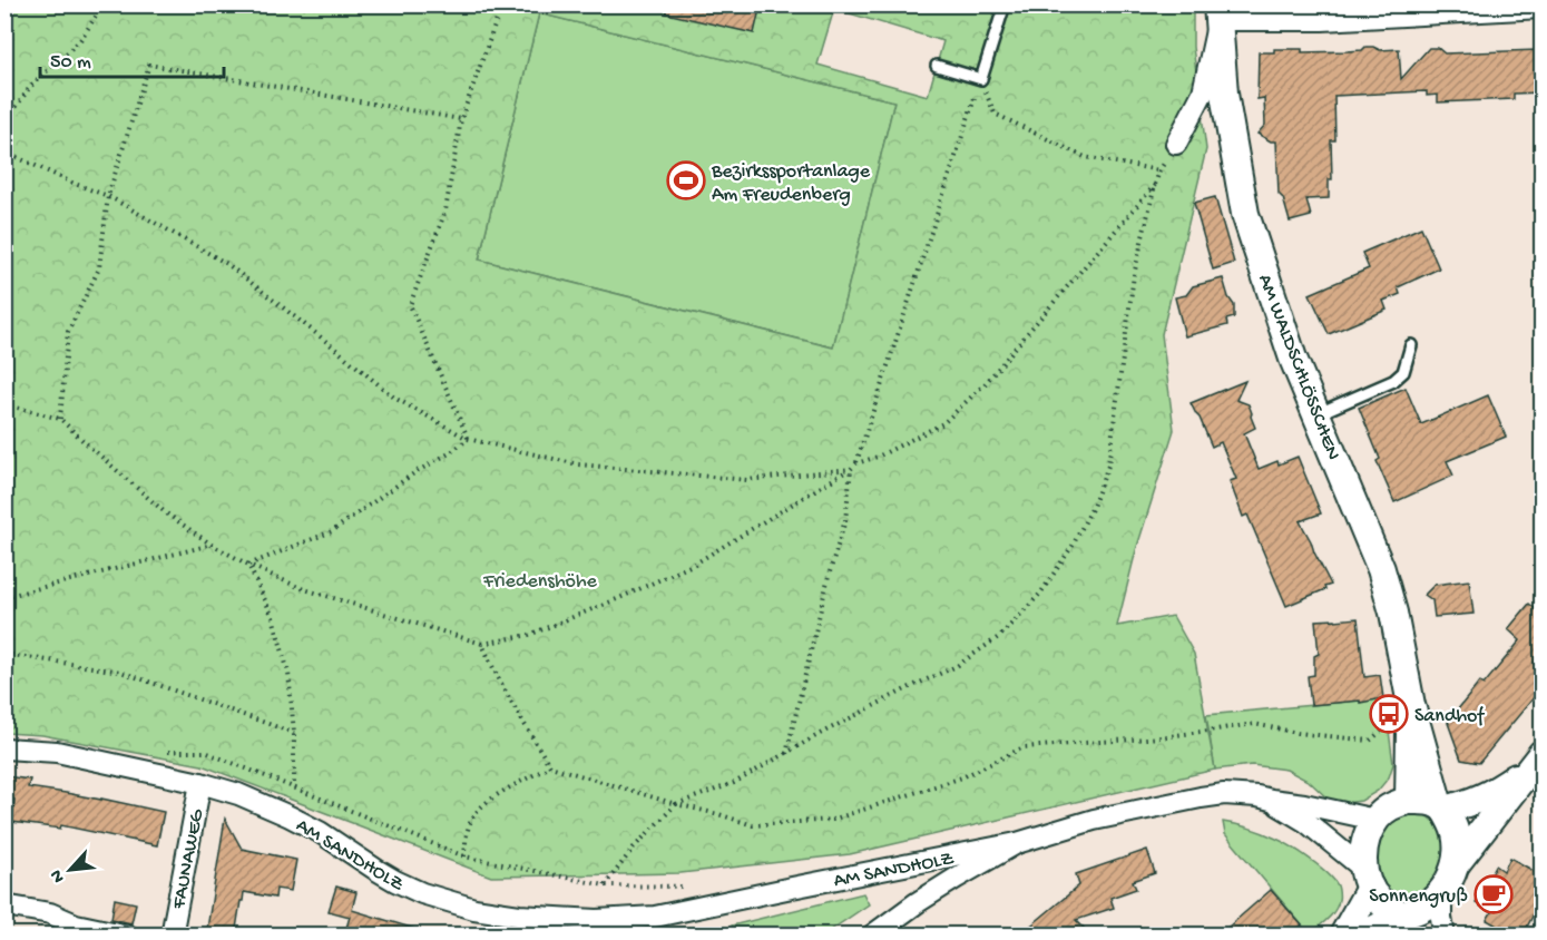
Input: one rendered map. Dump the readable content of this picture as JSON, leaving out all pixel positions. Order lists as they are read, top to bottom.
{
  "streets": {
    "street": ["AM WALDSCHLÖSSCHEN", "AM SANDHOLZ", "FAUNAWEG"]
  },
  "crossings": [
    ["AM SANDHOLZ", "FAUNAWEG"]
  ],
  "parks": ["Friedenshöhe"],
  "places": {
    "sports": ["Bezirkssportanlage Am Freudenberg"],
    "bus stop": ["Sandhof"],
    "cafe": ["Sonnengruß"]
  },
  "scale_bar": "50 m",
  "north": "bottom left"
}
